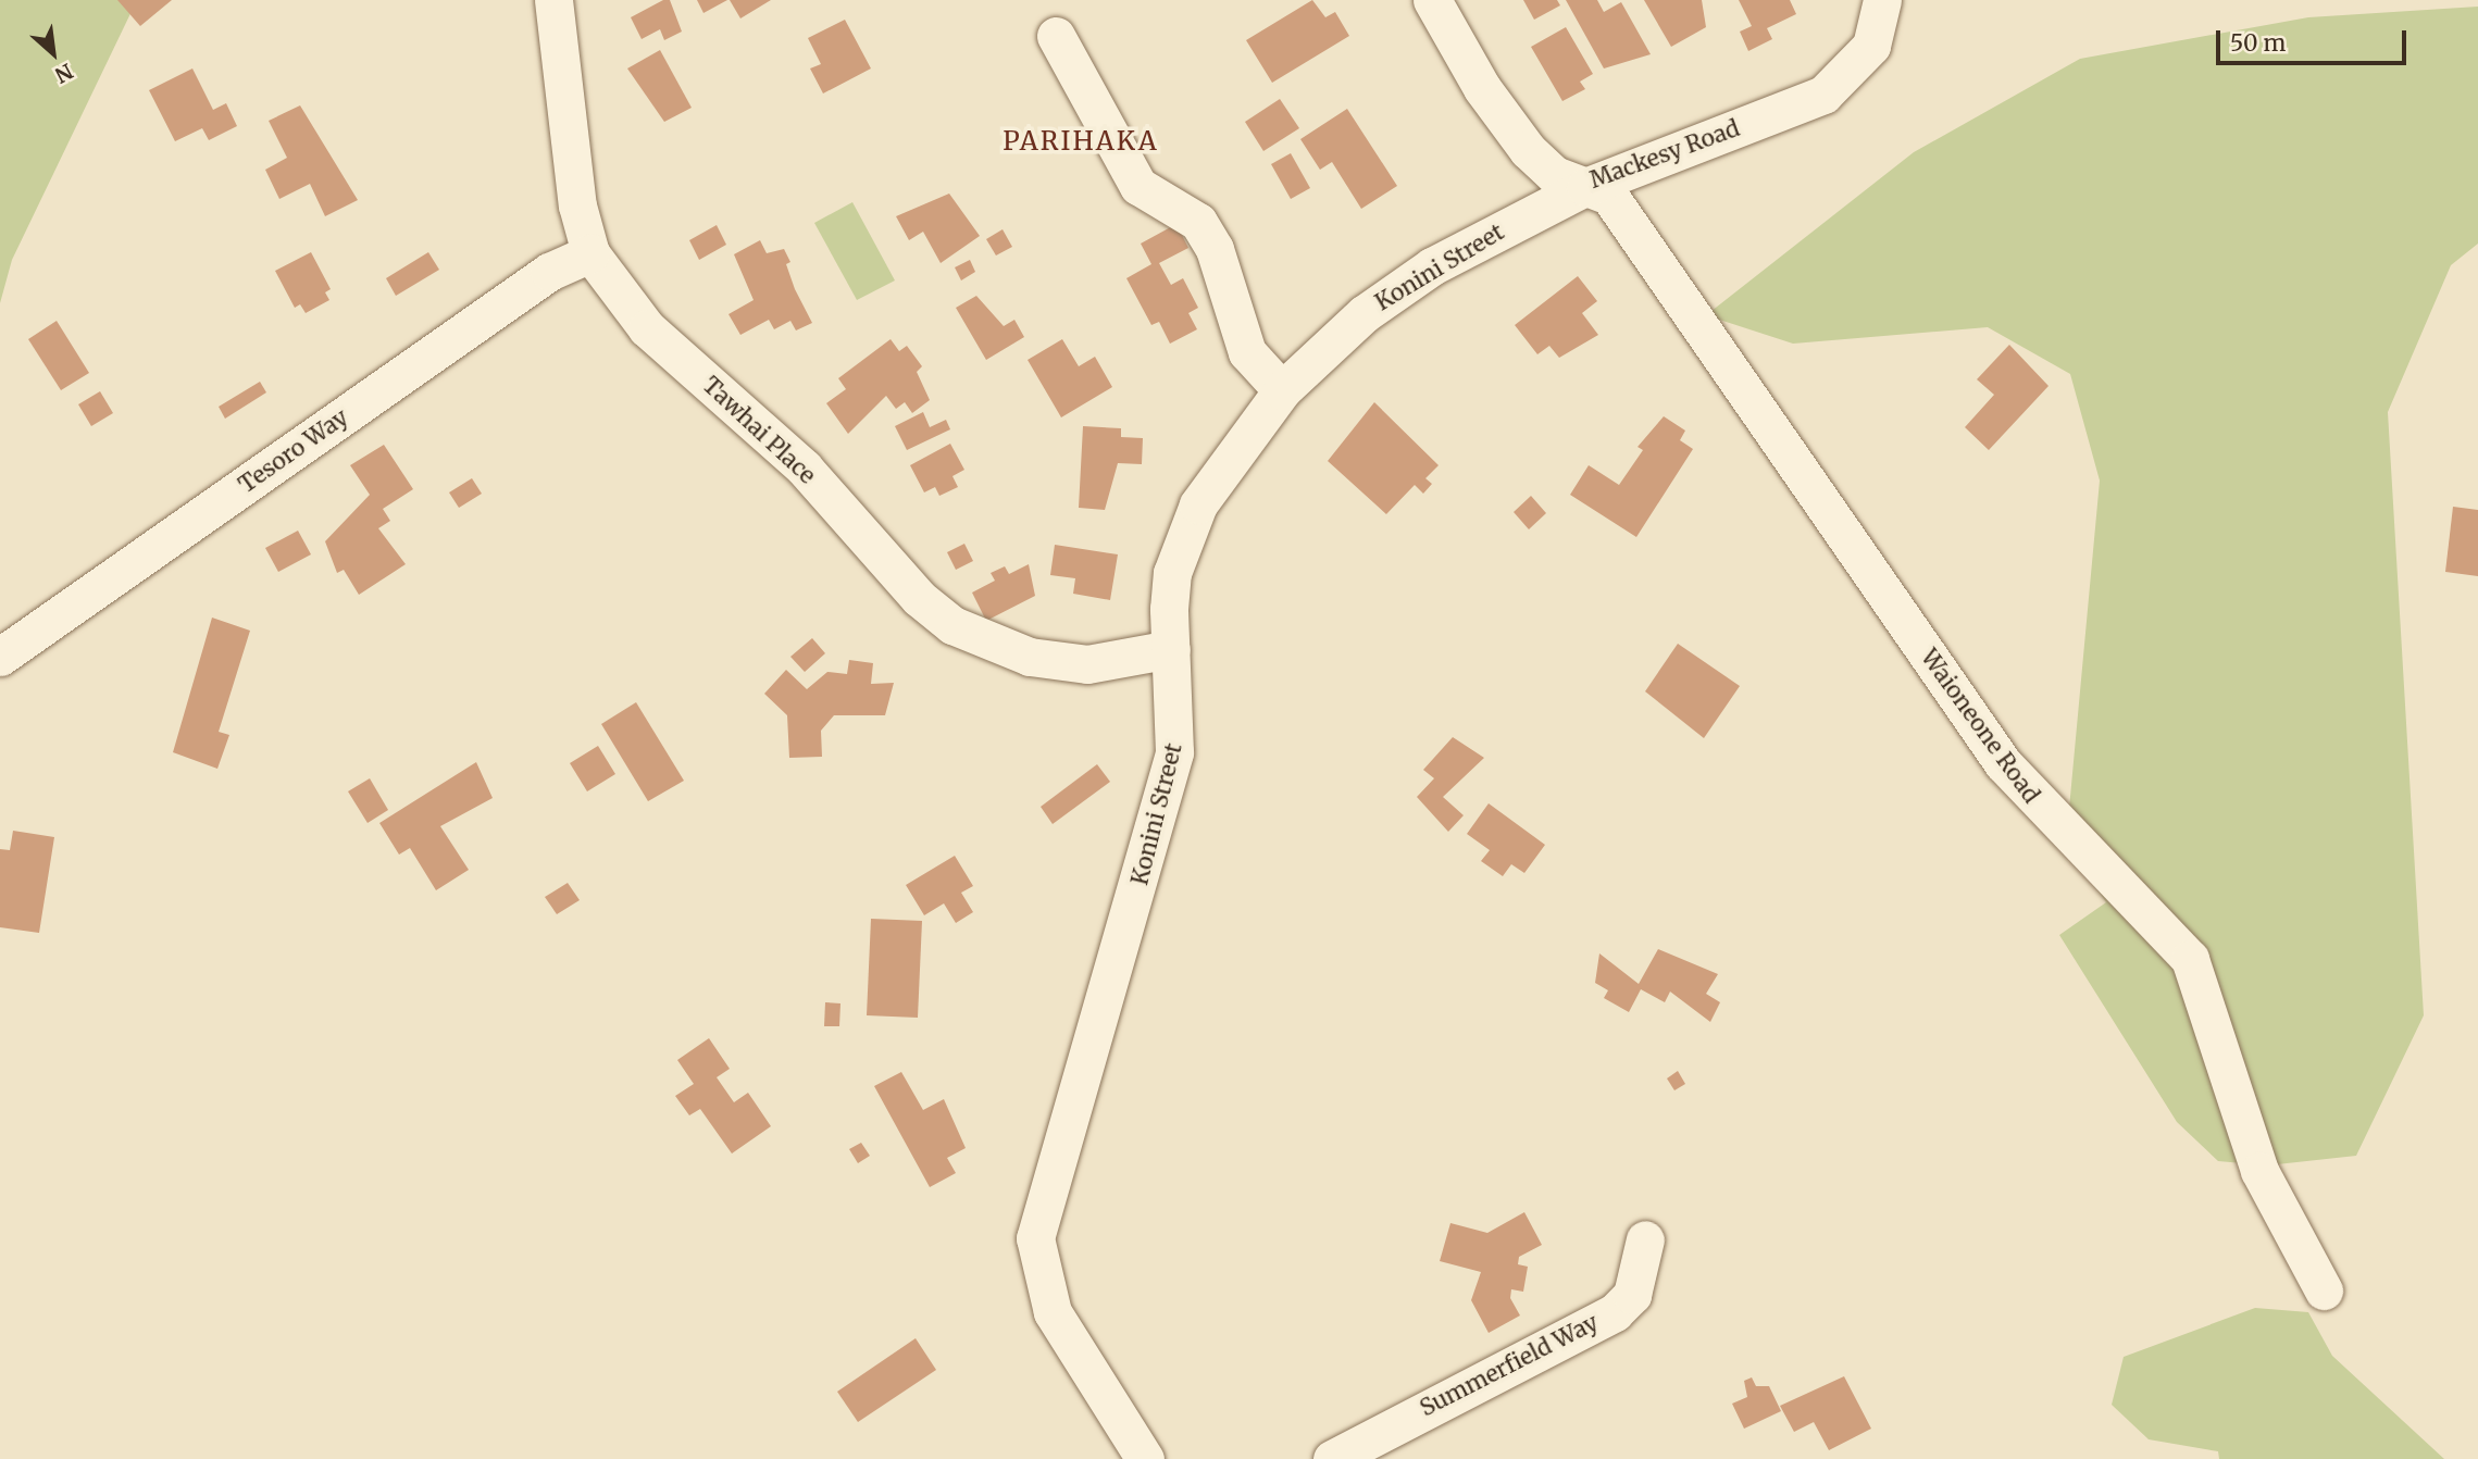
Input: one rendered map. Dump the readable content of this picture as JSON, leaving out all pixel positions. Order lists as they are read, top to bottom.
{
  "streets": {
    "street": [
      "Mackesy Road",
      "Konini Street",
      "Tawhai Place",
      "Tesoro Way",
      "Waioneone Road",
      "Summerfield Way"
    ]
  },
  "crossings": [
    ["Mackesy Road", "Konini Street"],
    ["Mackesy Road", "Waioneone Road"],
    ["Konini Street", "Tawhai Place"],
    ["Konini Street", "Waioneone Road"],
    ["Tawhai Place", "Tesoro Way"]
  ],
  "districts": ["PARIHAKA"],
  "scale_bar": "50 m",
  "north": "bottom right"
}
